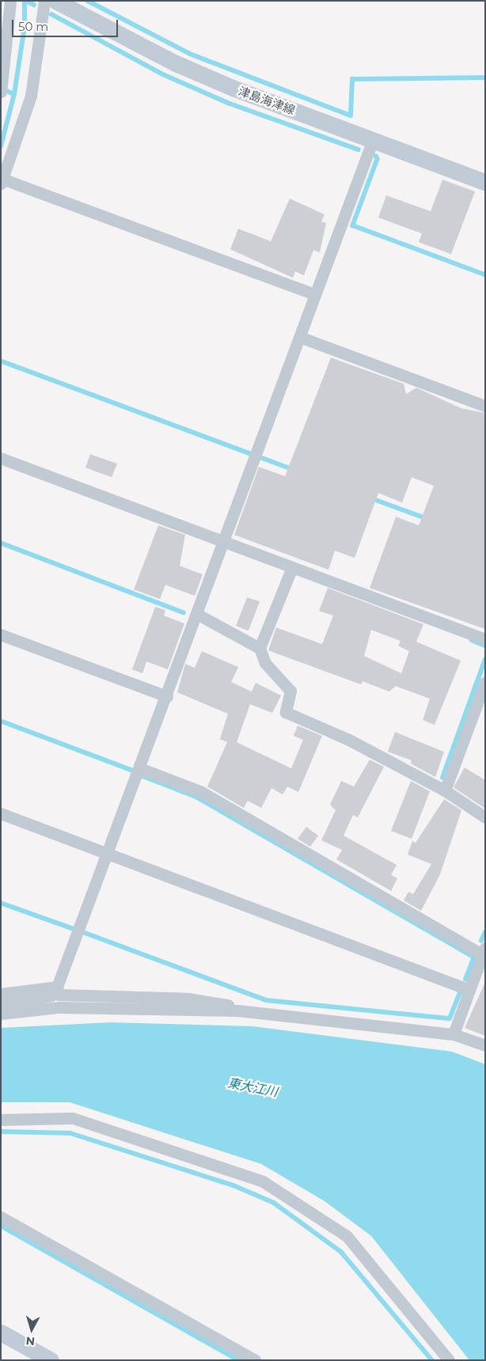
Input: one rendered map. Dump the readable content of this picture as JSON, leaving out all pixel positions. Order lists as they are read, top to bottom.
{
  "streets": {
    "main road": ["津島海津線"]
  },
  "water": ["東大江川"],
  "scale_bar": "50 m",
  "north": "bottom"
}
